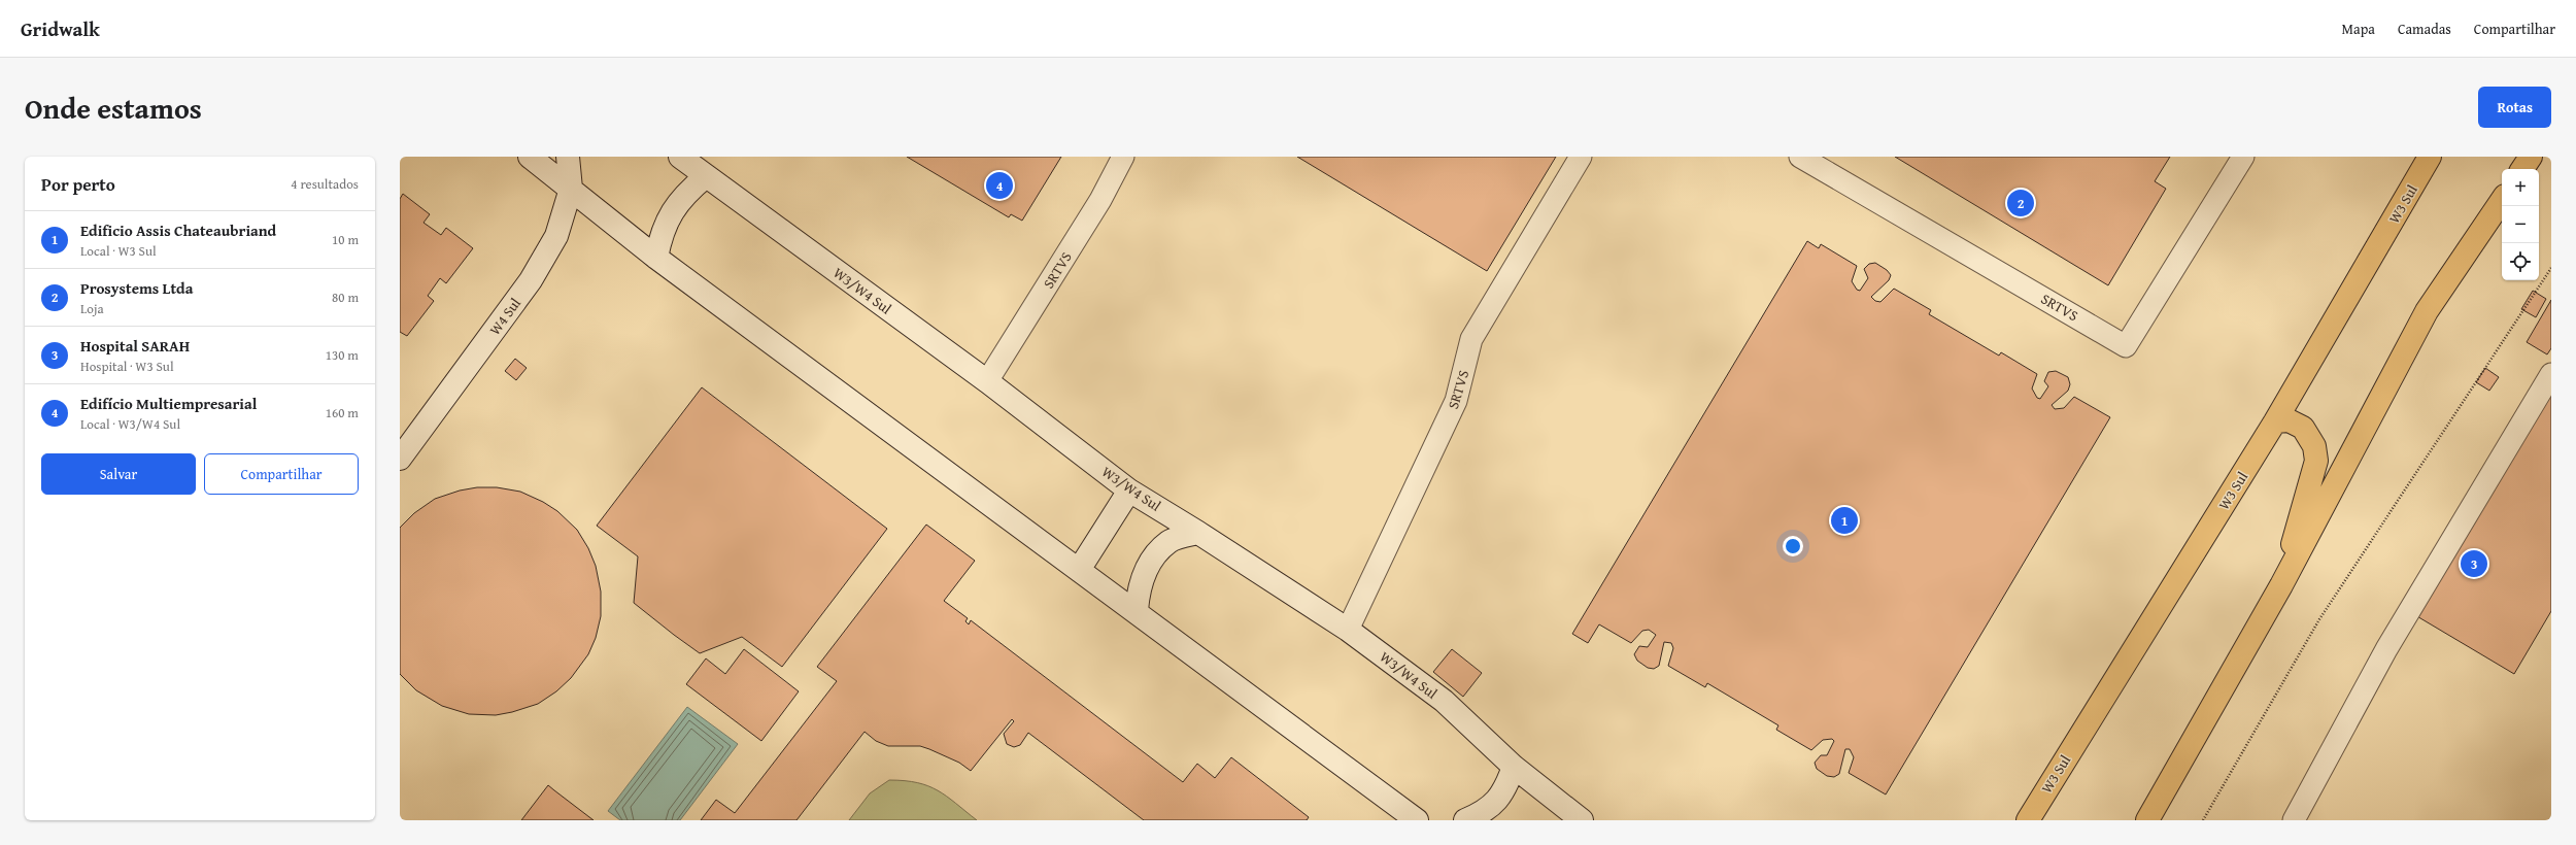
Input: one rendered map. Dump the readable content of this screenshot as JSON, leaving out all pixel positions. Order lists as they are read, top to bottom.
{
  "streets": {
    "main road": ["W3 Sul", "W3/W4 Sul", "W4 Sul"],
    "lane": ["SRTVS"]
  },
  "crossings": [
    ["SRTVS", "W3/W4 Sul"]
  ],
  "page": {
    "header": "Gridwalk",
    "nav": ["Mapa", "Camadas", "Compartilhar"],
    "title": "Onde estamos",
    "buttons": [
      "Rotas",
      ["Salvar", "Compartilhar"]
    ],
    "heading": ["Por perto", "4 resultados"],
    "map_buttons": ["+", "−"],
    "pins": [
      "4",
      "2",
      "1",
      "3"
    ],
    "list": [
      {
        "mark": "1",
        "name": "Edificio Assis Chateaubriand",
        "note": "Local · W3 Sul",
        "value": "10 m"
      },
      {
        "mark": "2",
        "name": "Prosystems Ltda",
        "note": "Loja",
        "value": "80 m"
      },
      {
        "mark": "3",
        "name": "Hospital SARAH",
        "note": "Hospital · W3 Sul",
        "value": "130 m"
      },
      {
        "mark": "4",
        "name": "Edifício Multiempresarial",
        "note": "Local · W3/W4 Sul",
        "value": "160 m"
      }
    ]
  }
}
